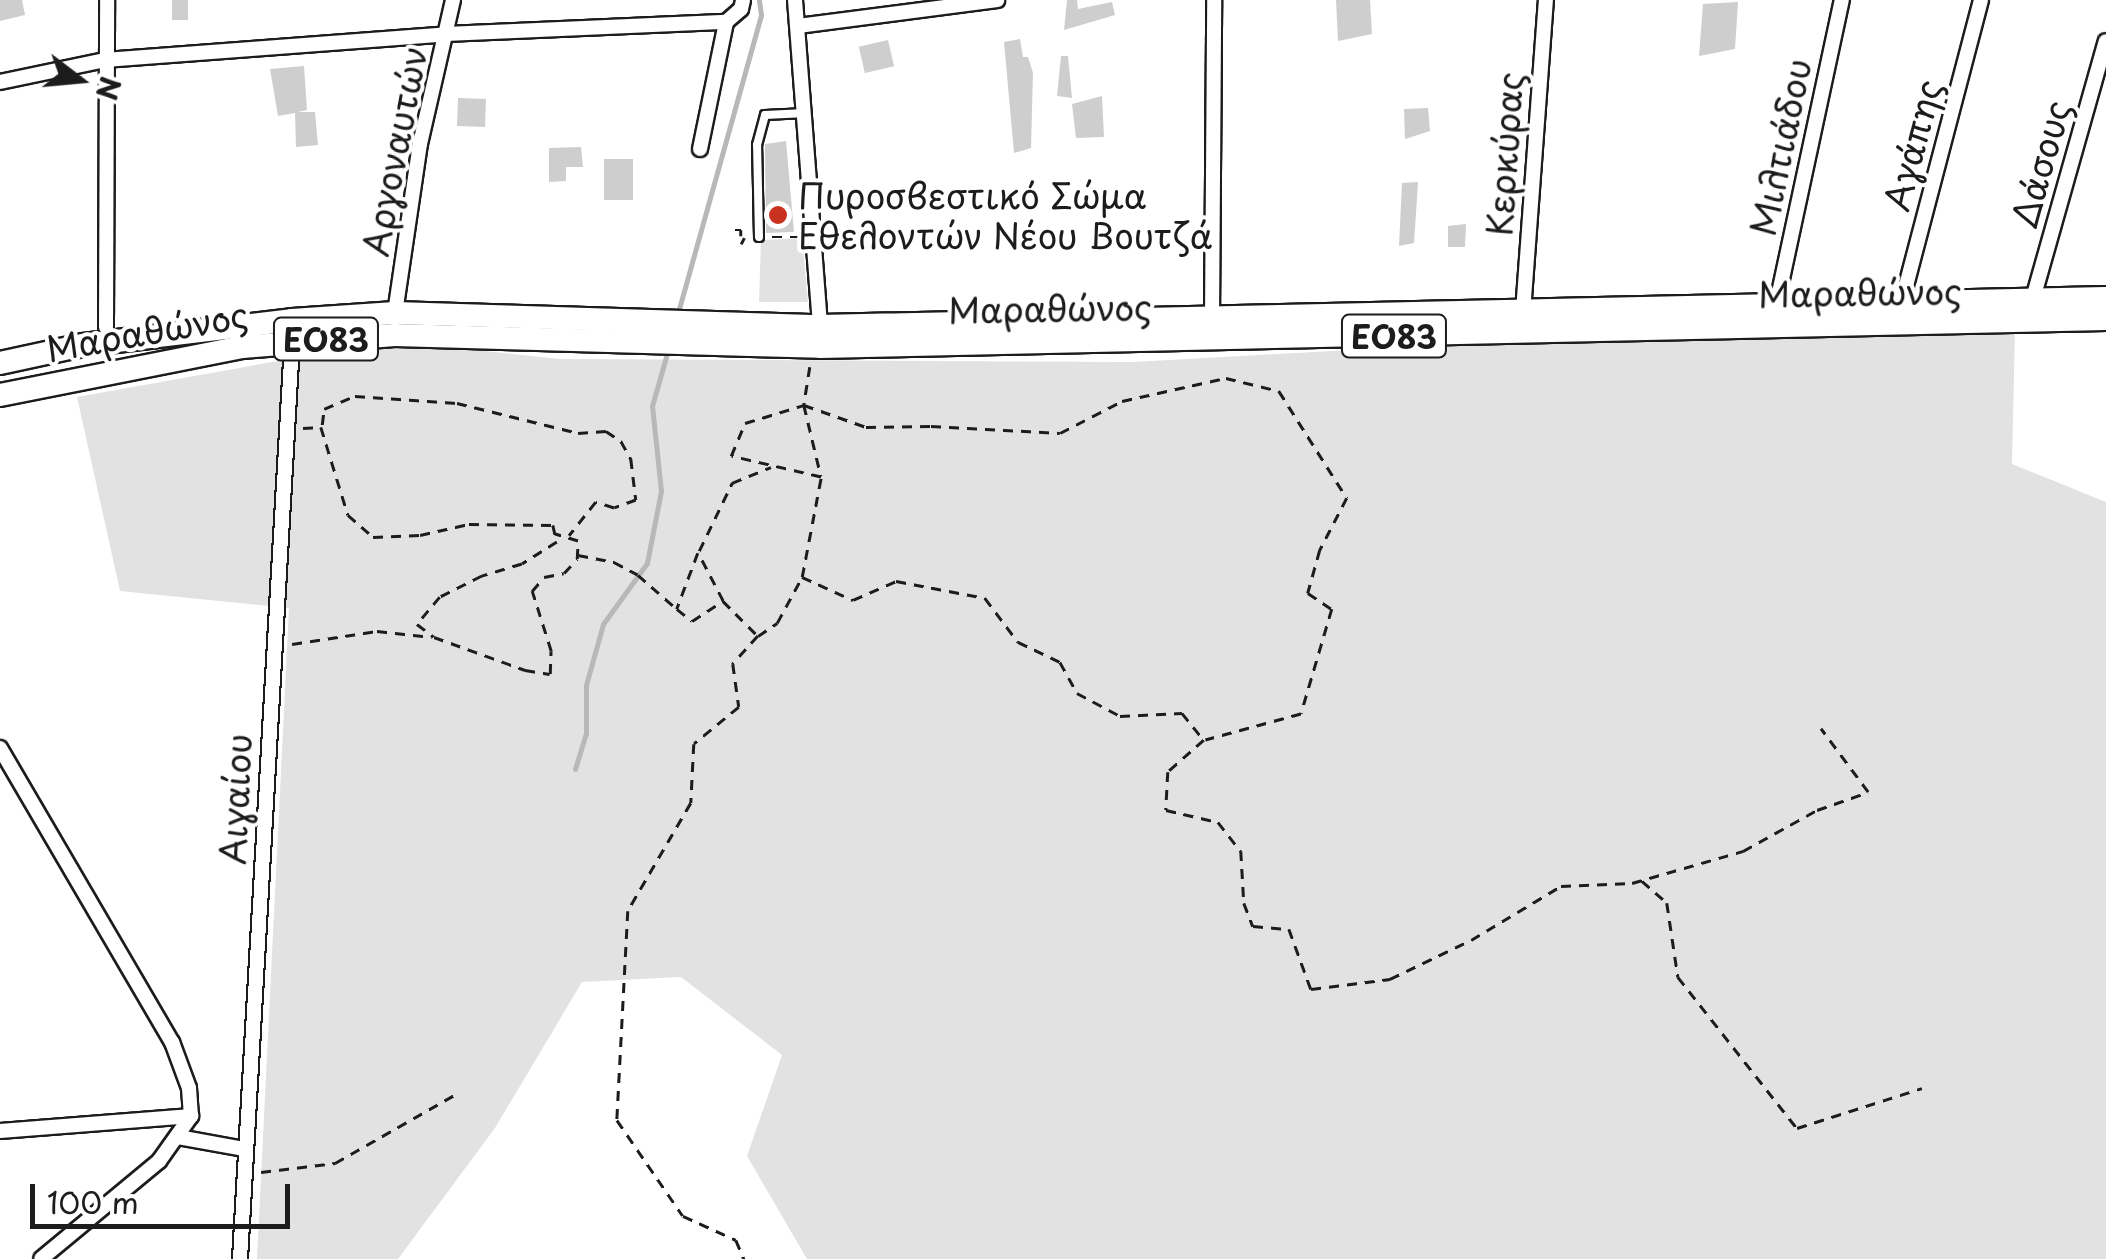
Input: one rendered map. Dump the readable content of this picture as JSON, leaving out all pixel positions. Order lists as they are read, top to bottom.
{
  "streets": {
    "main road": ["Μαραθώνος", "ΕΟ83"],
    "street": [
      "Αγάπης",
      "Μιλτιάδου",
      "Αργοναυτών",
      "Κερκύρας",
      "Δάσους",
      "Αιγαίου"
    ]
  },
  "crossings": [
    ["Αγάπης", "Μαραθώνος"],
    ["Μιλτιάδου", "Μαραθώνος"],
    ["Αργοναυτών", "Μαραθώνος"],
    ["Κερκύρας", "Μαραθώνος"],
    ["Δάσους", "Μαραθώνος"],
    ["Μαραθώνος", "Αιγαίου"]
  ],
  "places": ["Πυροσβεστικό Σώμα Εθελοντών Νέου Βουτζά"],
  "scale_bar": "100 m",
  "north": "right"
}
